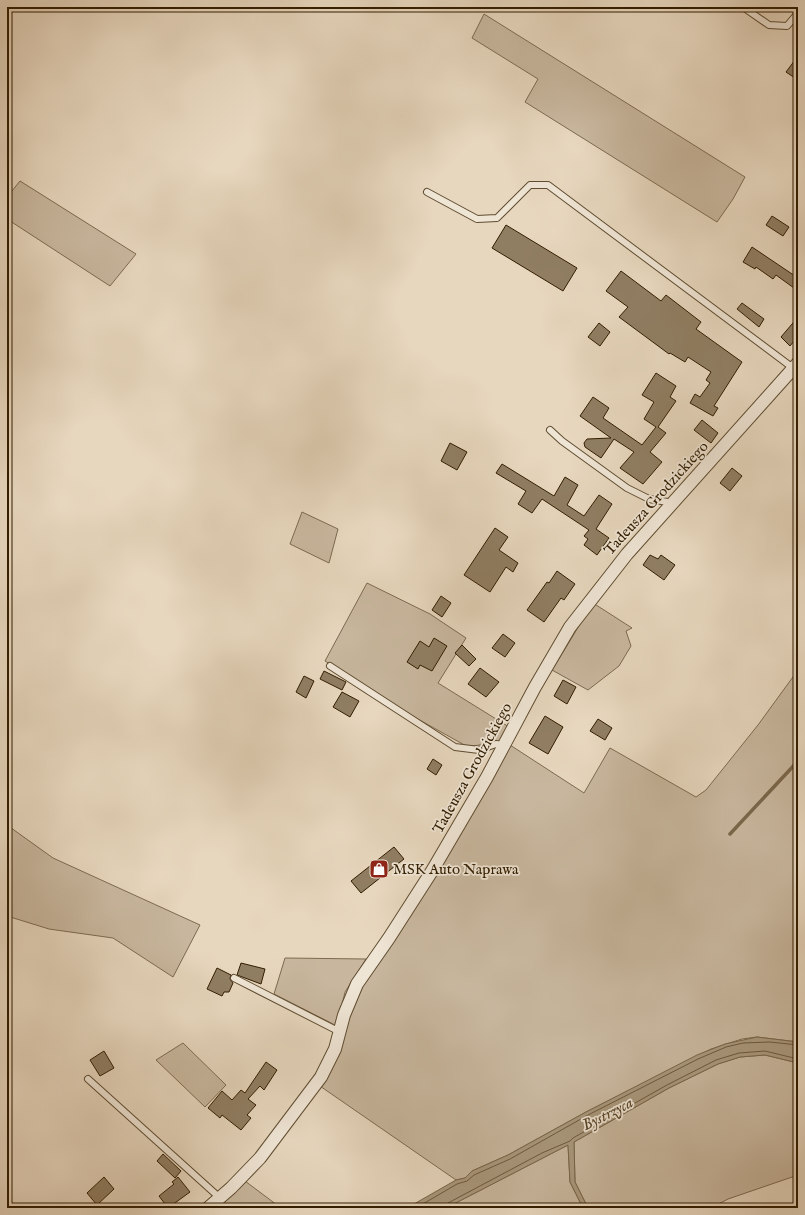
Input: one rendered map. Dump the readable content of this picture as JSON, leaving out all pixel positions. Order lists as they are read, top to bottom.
{
  "streets": {
    "street": ["Tadeusza Grodzickiego"]
  },
  "water": ["Bystrzyca"],
  "places": {
    "shop": ["MSK Auto Naprawa"]
  }
}
